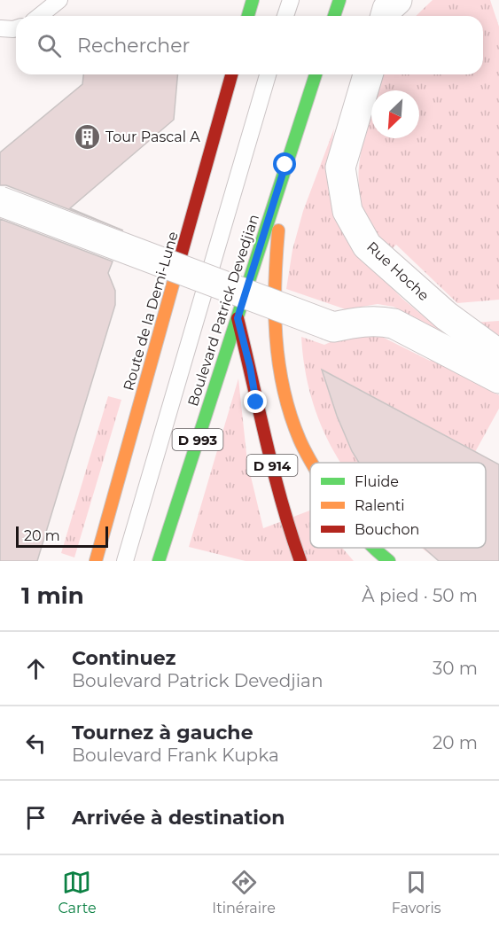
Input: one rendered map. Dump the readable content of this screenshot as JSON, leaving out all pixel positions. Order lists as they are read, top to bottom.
{
  "streets": {
    "main road": [
      "Boulevard Patrick Devedjian",
      "Route de la Demi-Lune",
      "D 993",
      "D 914"
    ],
    "street": ["Rue Hoche"]
  },
  "crossings": [
    ["Boulevard Patrick Devedjian", "D 914"]
  ],
  "places": {
    "building": ["Tour Pascal A"]
  },
  "legend": ["Fluide", "Ralenti", "Bouchon"],
  "scale_bar": "20 m",
  "north": "bottom left",
  "page": {
    "search": "Rechercher",
    "scale": "20 m",
    "heading": ["1 min", "À pied · 50 m"],
    "list": [
      ["Continuez", "Boulevard Patrick Devedjian", "30 m"],
      ["Tournez à gauche", "Boulevard Frank Kupka", "20 m"],
      "Arrivée à destination"
    ],
    "nav": ["Carte", "Itinéraire", "Favoris"]
  }
}
